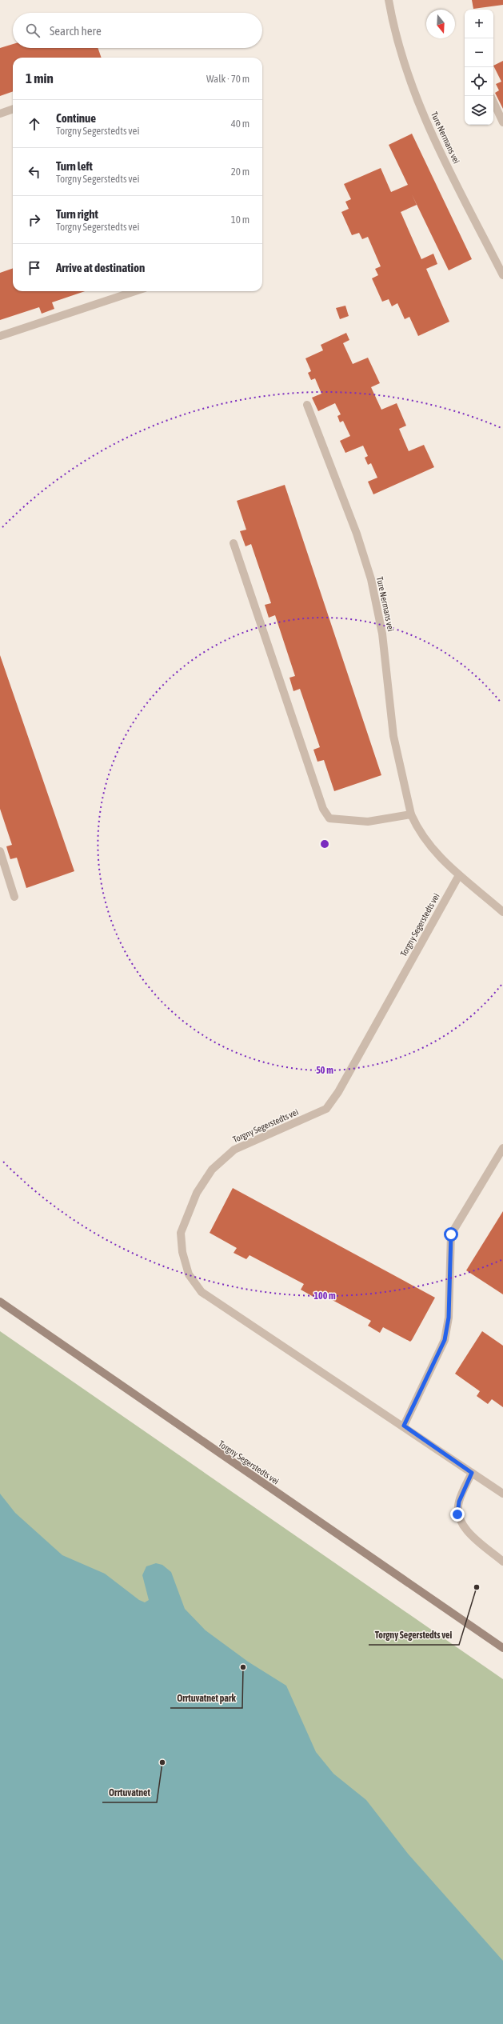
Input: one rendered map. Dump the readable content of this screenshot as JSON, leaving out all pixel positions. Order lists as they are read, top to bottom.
{
  "streets": {
    "main road": ["Torgny Segerstedts vei"],
    "street": ["Ture Nermans vei"]
  },
  "crossings": [
    ["Ture Nermans vei", "Torgny Segerstedts vei"]
  ],
  "places": ["Torgny Segerstedts vei", "Orrtuvatnet park", "Orrtuvatnet"],
  "north": "bottom",
  "page": {
    "map_buttons": ["+", "−"],
    "search": "Search here",
    "heading": ["1 min", "Walk · 70 m"],
    "list": [
      ["Continue", "Torgny Segerstedts vei", "40 m"],
      ["Turn left", "Torgny Segerstedts vei", "20 m"],
      ["Turn right", "Torgny Segerstedts vei", "10 m"],
      "Arrive at destination"
    ]
  },
  "rings": ["50 m", "100 m"]
}
